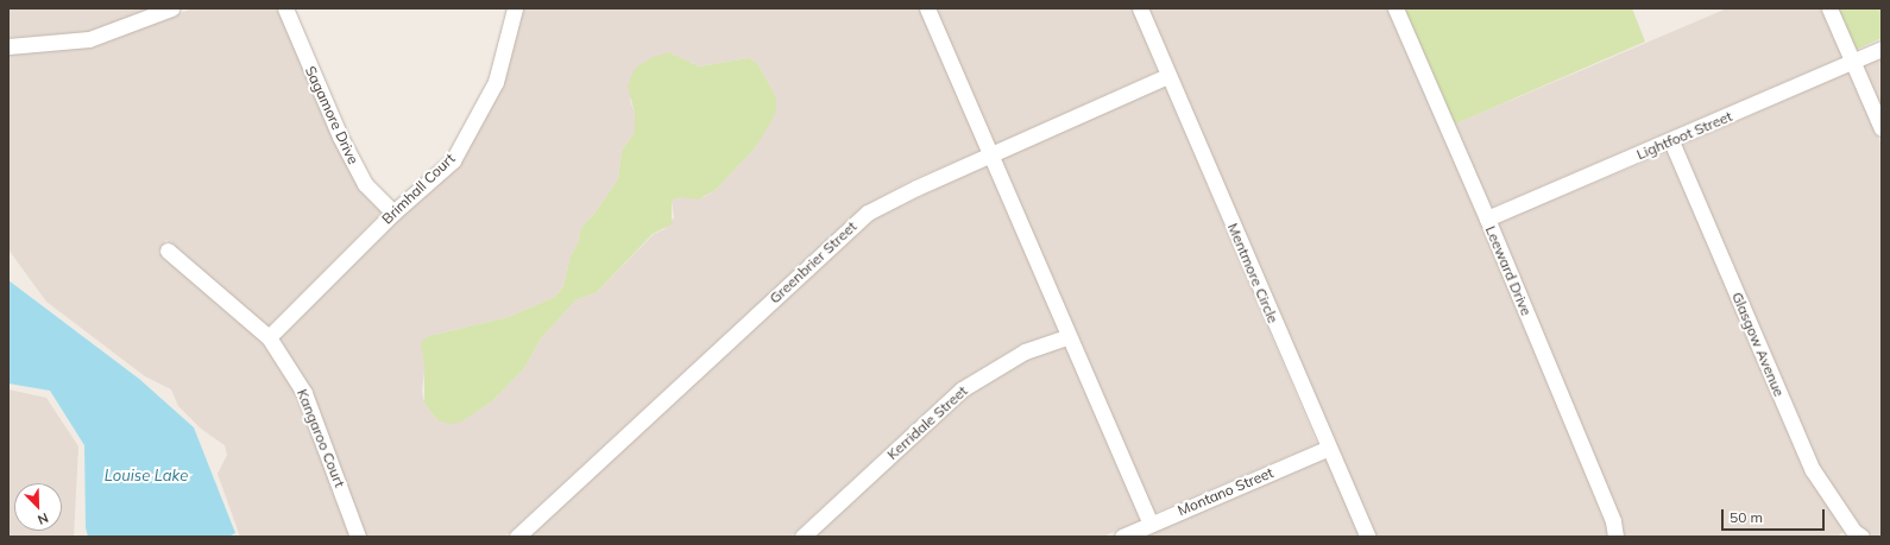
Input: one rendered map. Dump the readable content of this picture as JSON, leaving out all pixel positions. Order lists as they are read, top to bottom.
{
  "streets": {
    "street": [
      "Sagamore Drive",
      "Lightfoot Street",
      "Brimhall Court",
      "Greenbrier Street",
      "Leeward Drive",
      "Mentmore Circle",
      "Glasgow Avenue",
      "Kerridale Street",
      "Kangaroo Court",
      "Montano Street"
    ]
  },
  "crossings": [
    ["Sagamore Drive", "Brimhall Court"],
    ["Lightfoot Street", "Leeward Drive"],
    ["Lightfoot Street", "Glasgow Avenue"],
    ["Brimhall Court", "Kangaroo Court"],
    ["Greenbrier Street", "Mentmore Circle"],
    ["Mentmore Circle", "Montano Street"]
  ],
  "water": ["Louise Lake"],
  "scale_bar": "50 m",
  "north": "bottom right"
}
